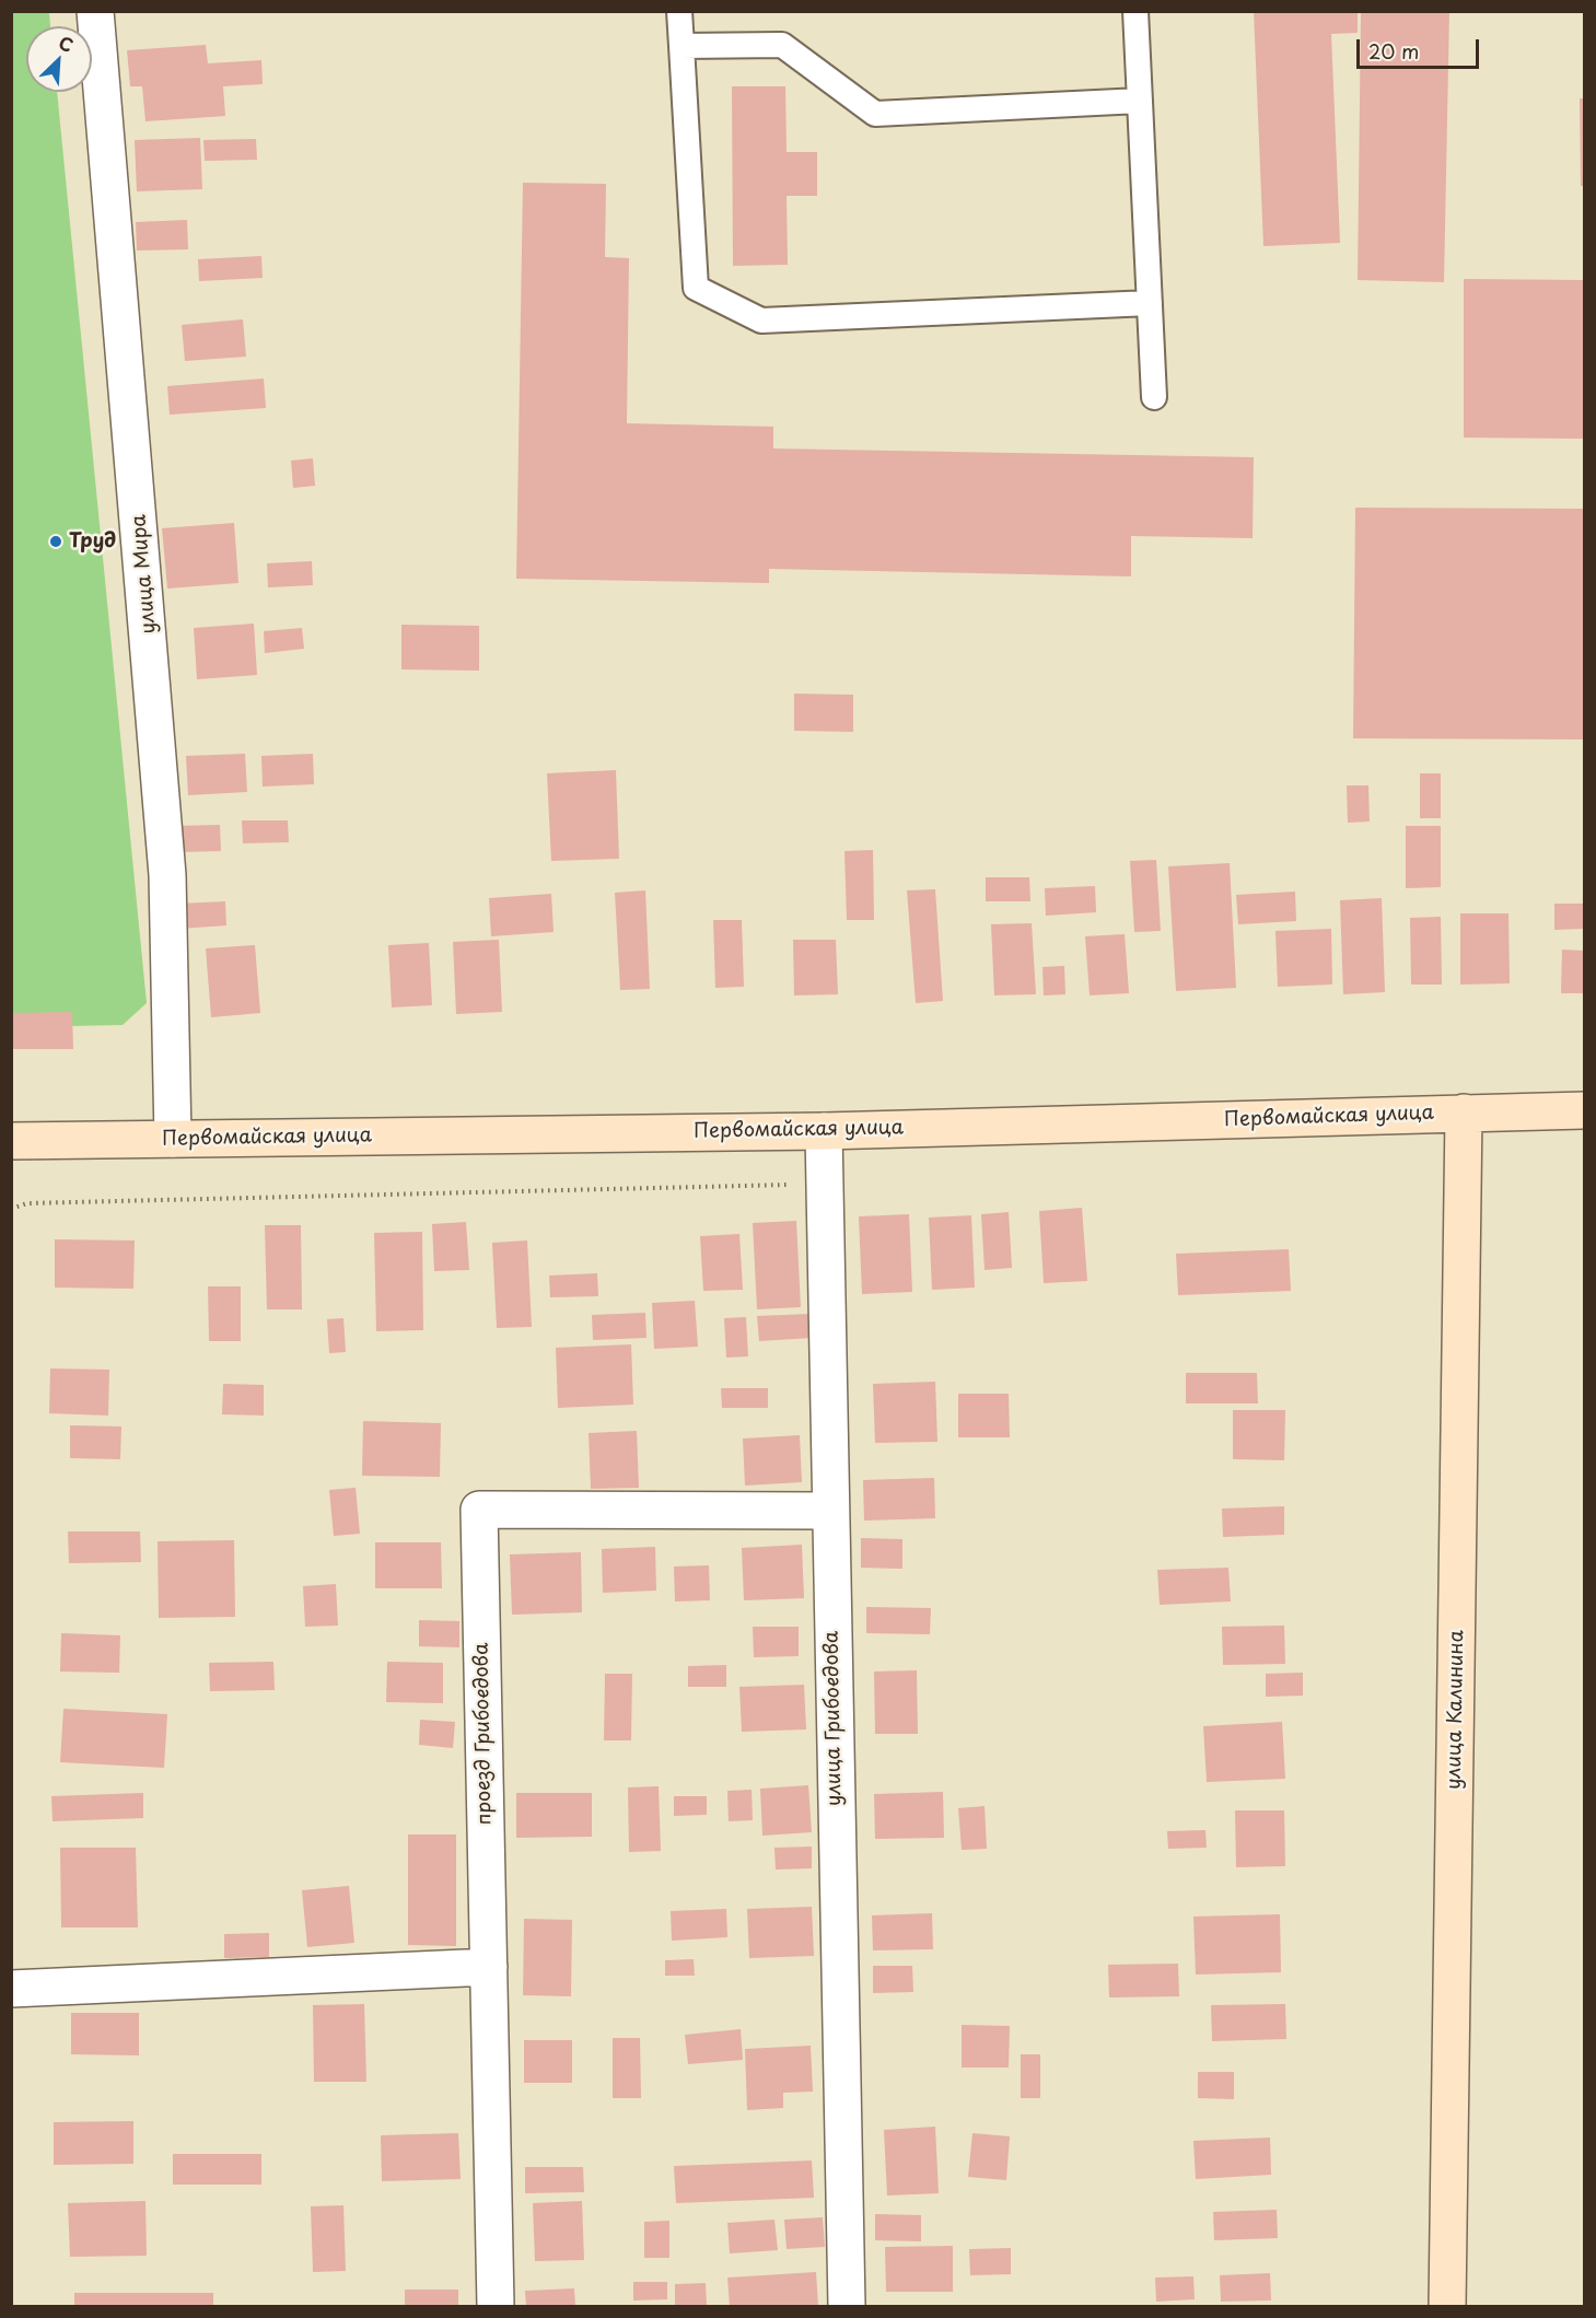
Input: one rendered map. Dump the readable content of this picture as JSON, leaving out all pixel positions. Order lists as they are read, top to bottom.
{
  "streets": {
    "street": [
      "улица Мира",
      "Первомайская улица",
      "улица Калинина",
      "улица Грибоедова",
      "проезд Грибоедова"
    ]
  },
  "crossings": [
    ["улица Мира", "Первомайская улица"],
    ["Первомайская улица", "улица Калинина"],
    ["Первомайская улица", "улица Грибоедова"],
    ["улица Грибоедова", "проезд Грибоедова"]
  ],
  "places": ["Труд"],
  "scale_bar": "20 m",
  "north": "top right"
}
